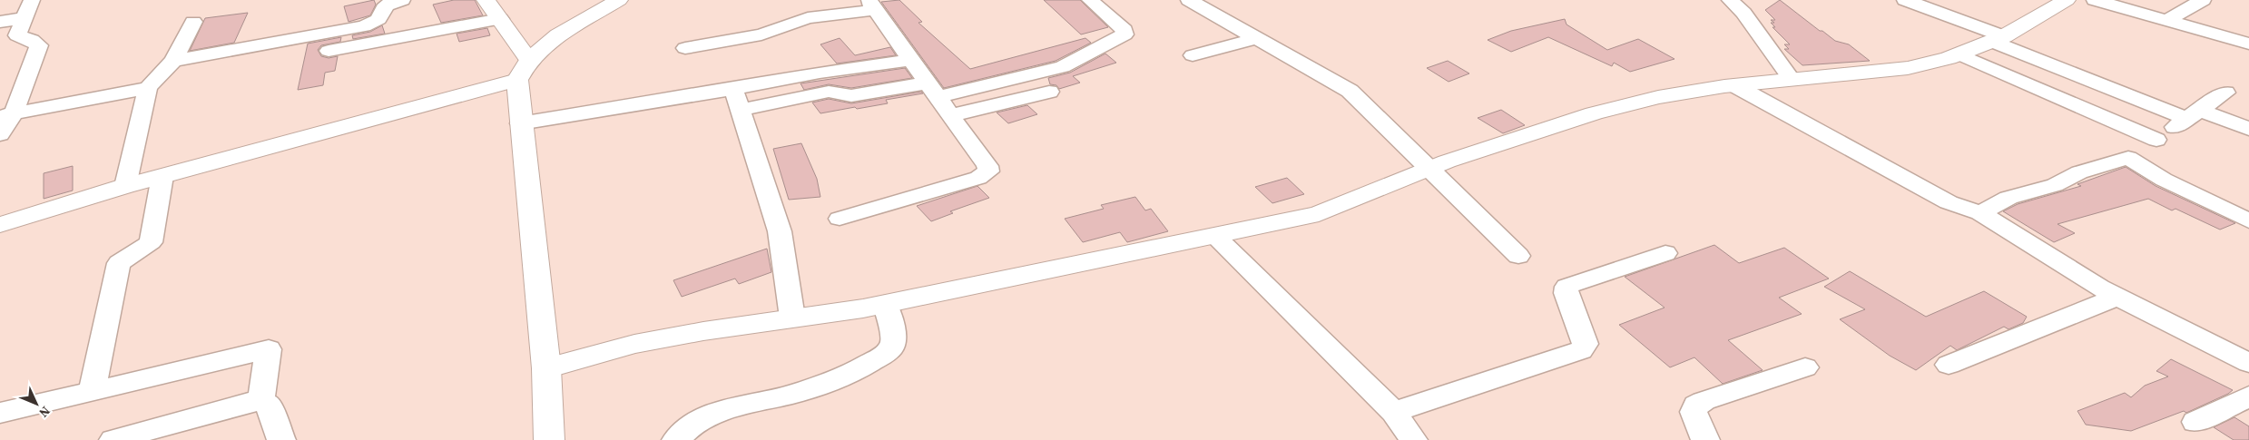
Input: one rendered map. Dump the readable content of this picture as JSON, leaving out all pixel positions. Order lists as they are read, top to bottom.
{
  "north": "bottom right"
}
